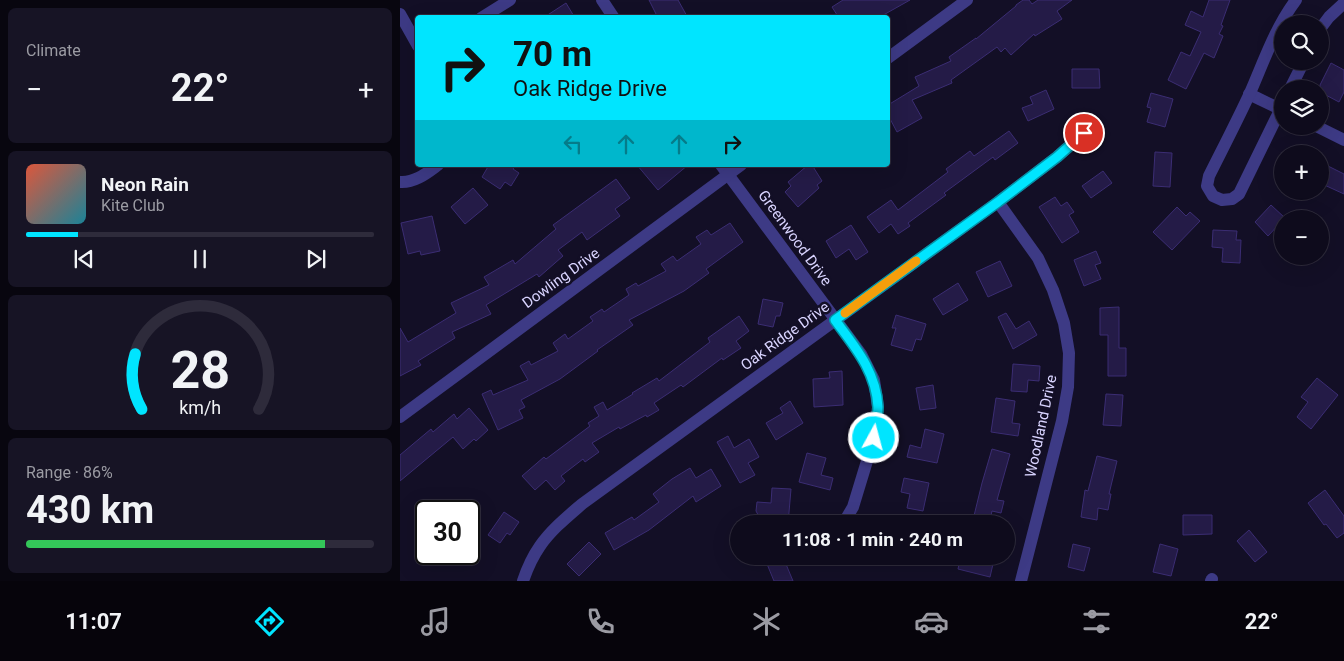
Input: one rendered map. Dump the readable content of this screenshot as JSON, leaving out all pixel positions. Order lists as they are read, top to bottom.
{
  "streets": {
    "street": [
      "Greenwood Drive",
      "Dowling Drive",
      "Oak Ridge Drive",
      "Woodland Drive"
    ]
  },
  "crossings": [
    ["Greenwood Drive", "Dowling Drive"],
    ["Greenwood Drive", "Oak Ridge Drive"],
    ["Oak Ridge Drive", "Woodland Drive"]
  ],
  "page": {
    "tile": [
      "Climate",
      ["Range · 86%", "430 km"]
    ],
    "map_buttons": ["+", "−"],
    "turn": ["70 m", "Oak Ridge Drive"],
    "heat": ["−", "22°", "+"],
    "song": ["Neon Rain", "Kite Club"],
    "limit": "30",
    "trip": "11:08 · 1 min · 240 m",
    "tabs": ["11:07", "22°"],
    "gauge": ["28", "km/h"]
  }
}
